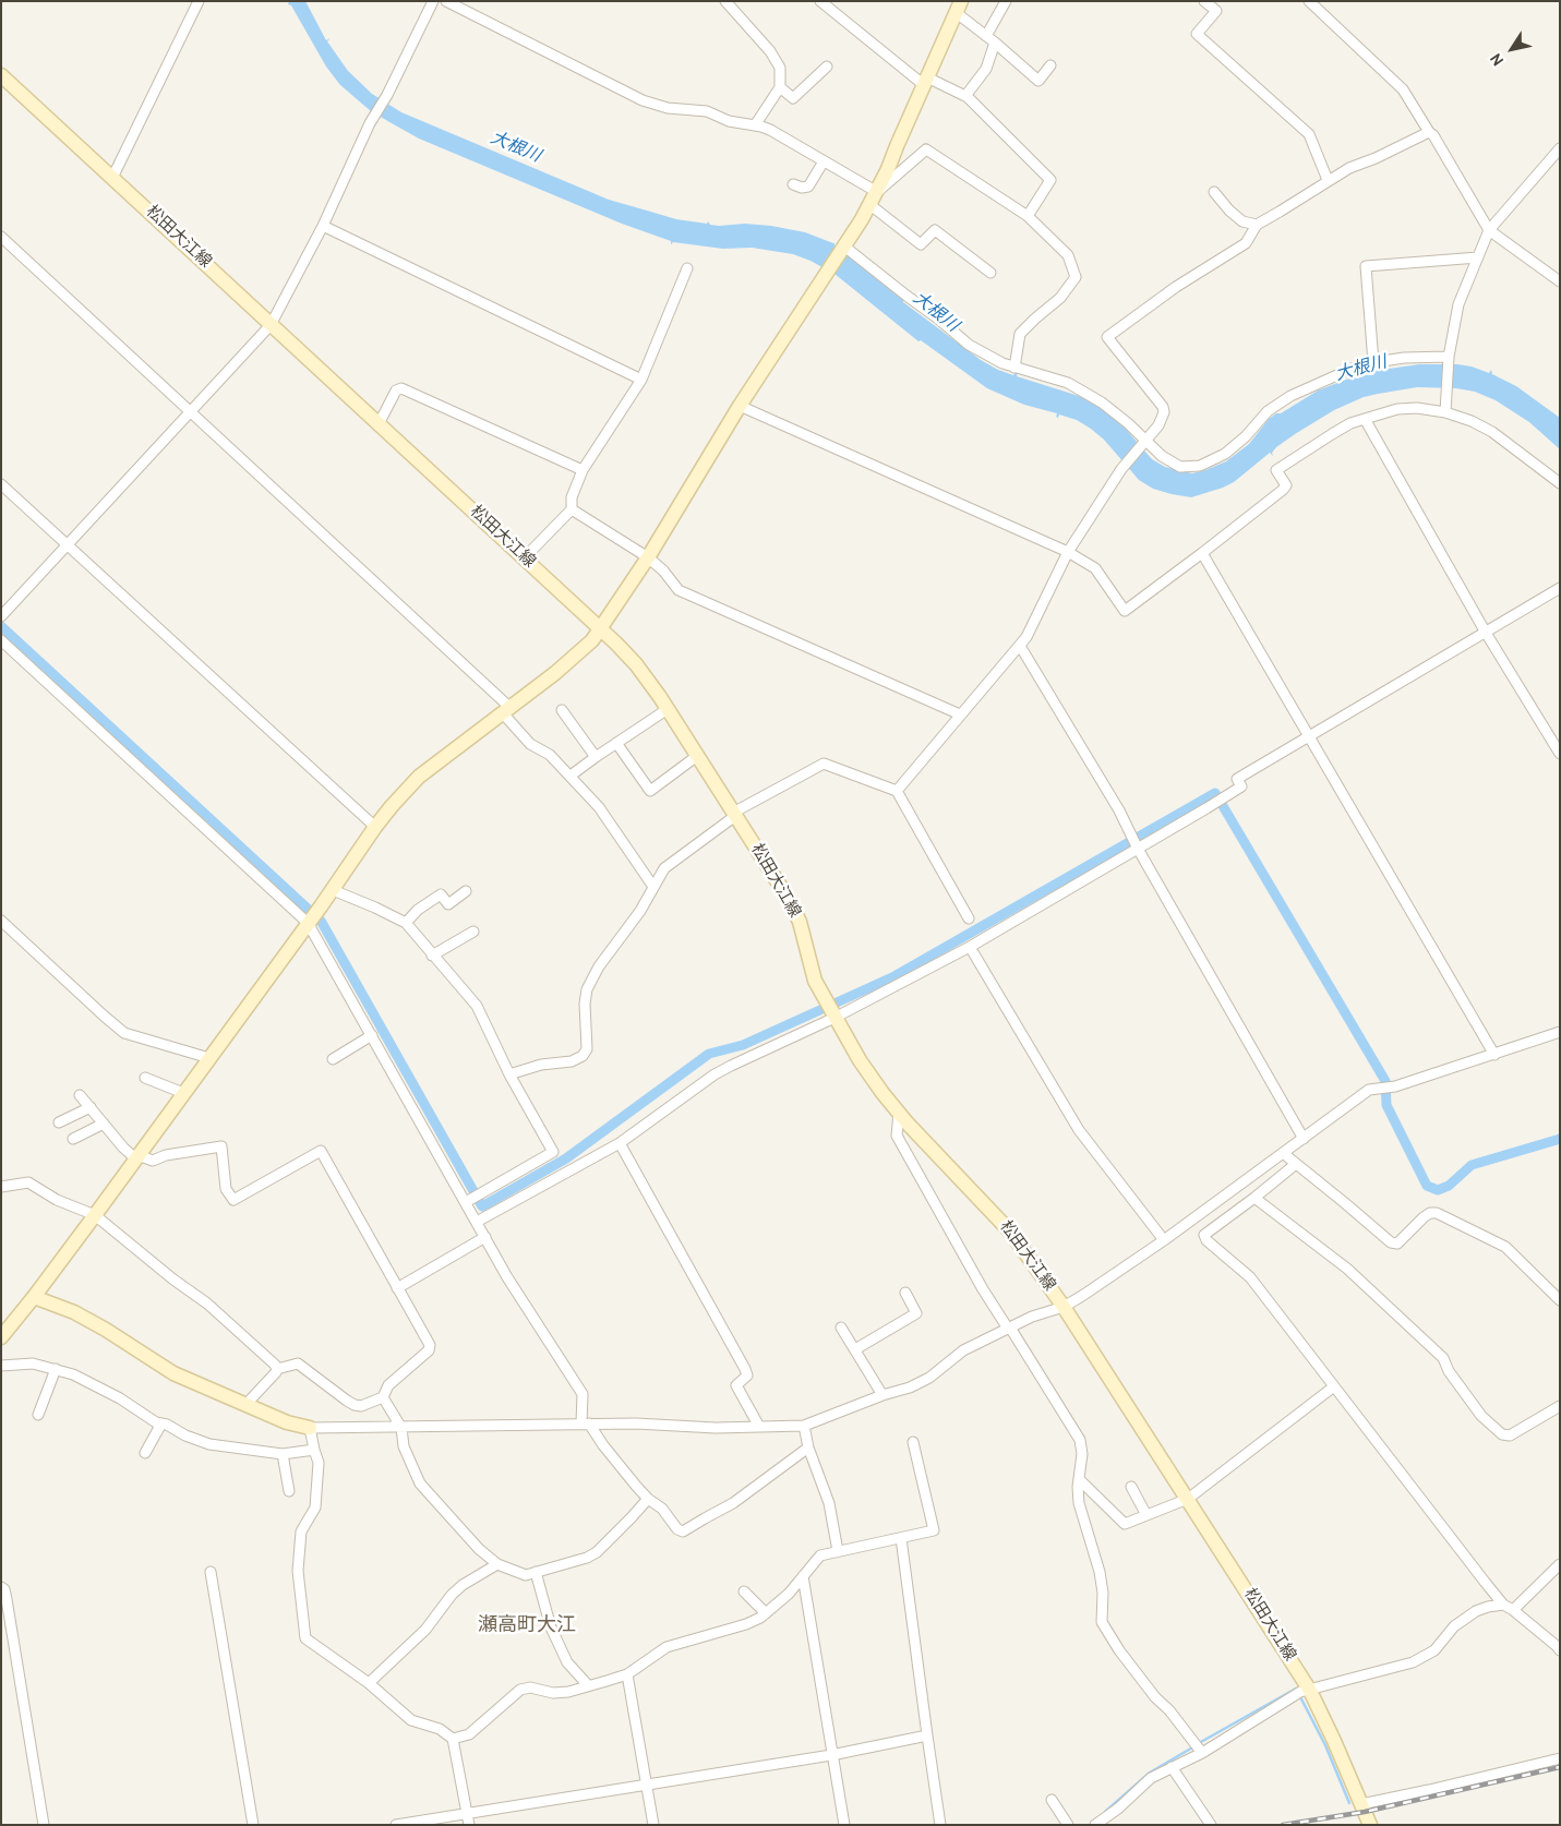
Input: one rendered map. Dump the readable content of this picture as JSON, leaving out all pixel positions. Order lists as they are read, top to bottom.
{
  "streets": {
    "main road": ["松田大江線"]
  },
  "districts": ["瀬高町大江"],
  "water": ["大根川"],
  "north": "bottom left"
}
